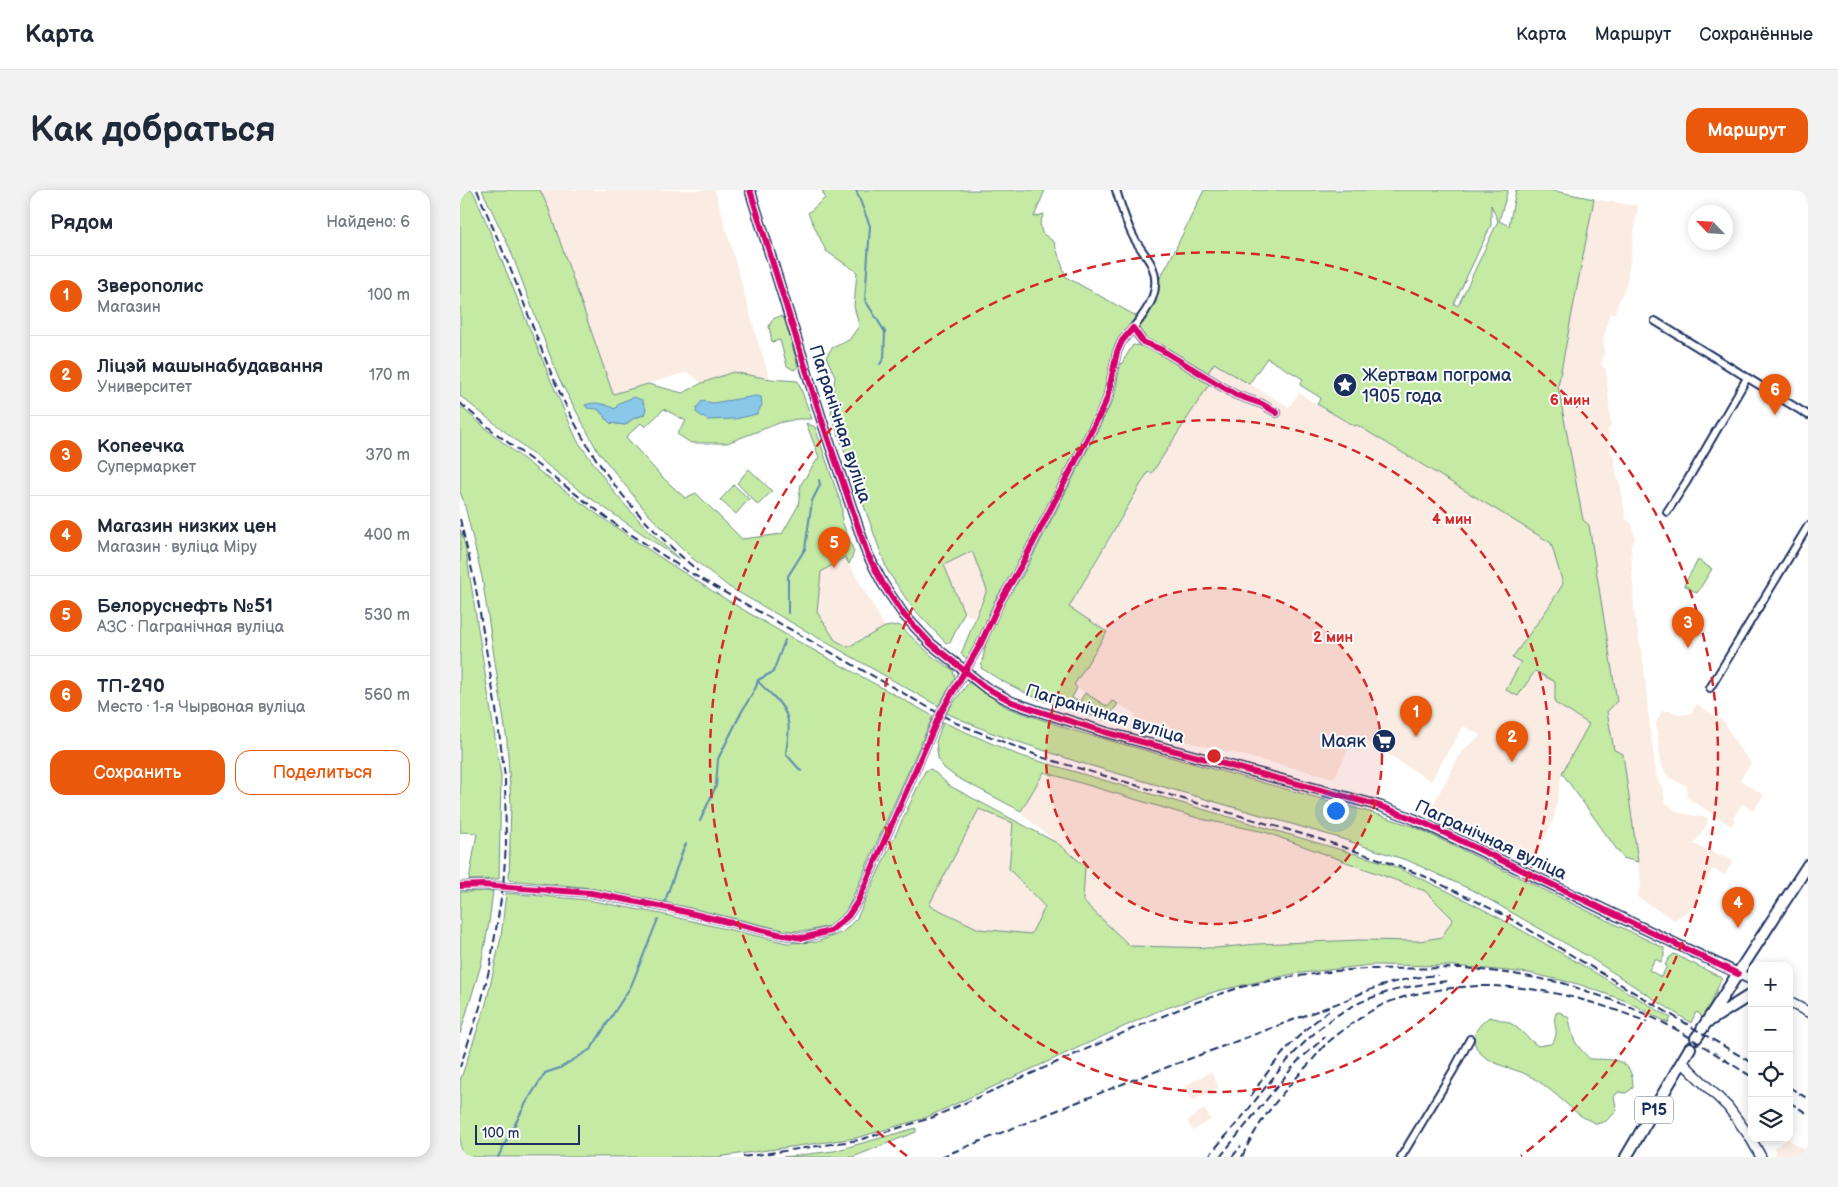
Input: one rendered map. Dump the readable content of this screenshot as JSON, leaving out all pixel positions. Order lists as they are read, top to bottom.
{
  "streets": {
    "main road": ["Р15"],
    "street": ["Пагранічная вуліца"]
  },
  "places": {
    "place": ["Жертвам погрома 1905 года"],
    "supermarket": ["Маяк"]
  },
  "scale_bar": "100 m",
  "north": "top left",
  "page": {
    "header": "Карта",
    "nav": ["Карта", "Маршрут", "Сохранённые"],
    "buttons": [
      "Маршрут",
      ["Сохранить", "Поделиться"]
    ],
    "title": "Как добраться",
    "heading": ["Рядом", "Найдено: 6"],
    "list": [
      {
        "mark": "1",
        "name": "Зверополис",
        "note": "Магазин",
        "value": "100 m"
      },
      {
        "mark": "2",
        "name": "Ліцэй машынабудавання",
        "note": "Университет",
        "value": "170 m"
      },
      {
        "mark": "3",
        "name": "Копеечка",
        "note": "Супермаркет",
        "value": "370 m"
      },
      {
        "mark": "4",
        "name": "Магазин низких цен",
        "note": "Магазин · вуліца Міру",
        "value": "400 m"
      },
      {
        "mark": "5",
        "name": "Белоруснефть №51",
        "note": "АЗС · Пагранічная вуліца",
        "value": "530 m"
      },
      {
        "mark": "6",
        "name": "ТП-290",
        "note": "Место · 1-я Чырвоная вуліца",
        "value": "560 m"
      }
    ],
    "pins": [
      "6",
      "5",
      "3",
      "1",
      "2",
      "4"
    ],
    "map_buttons": ["+", "−"],
    "scale": "100 m"
  },
  "rings": ["6 мин", "4 мин", "2 мин"]
}
